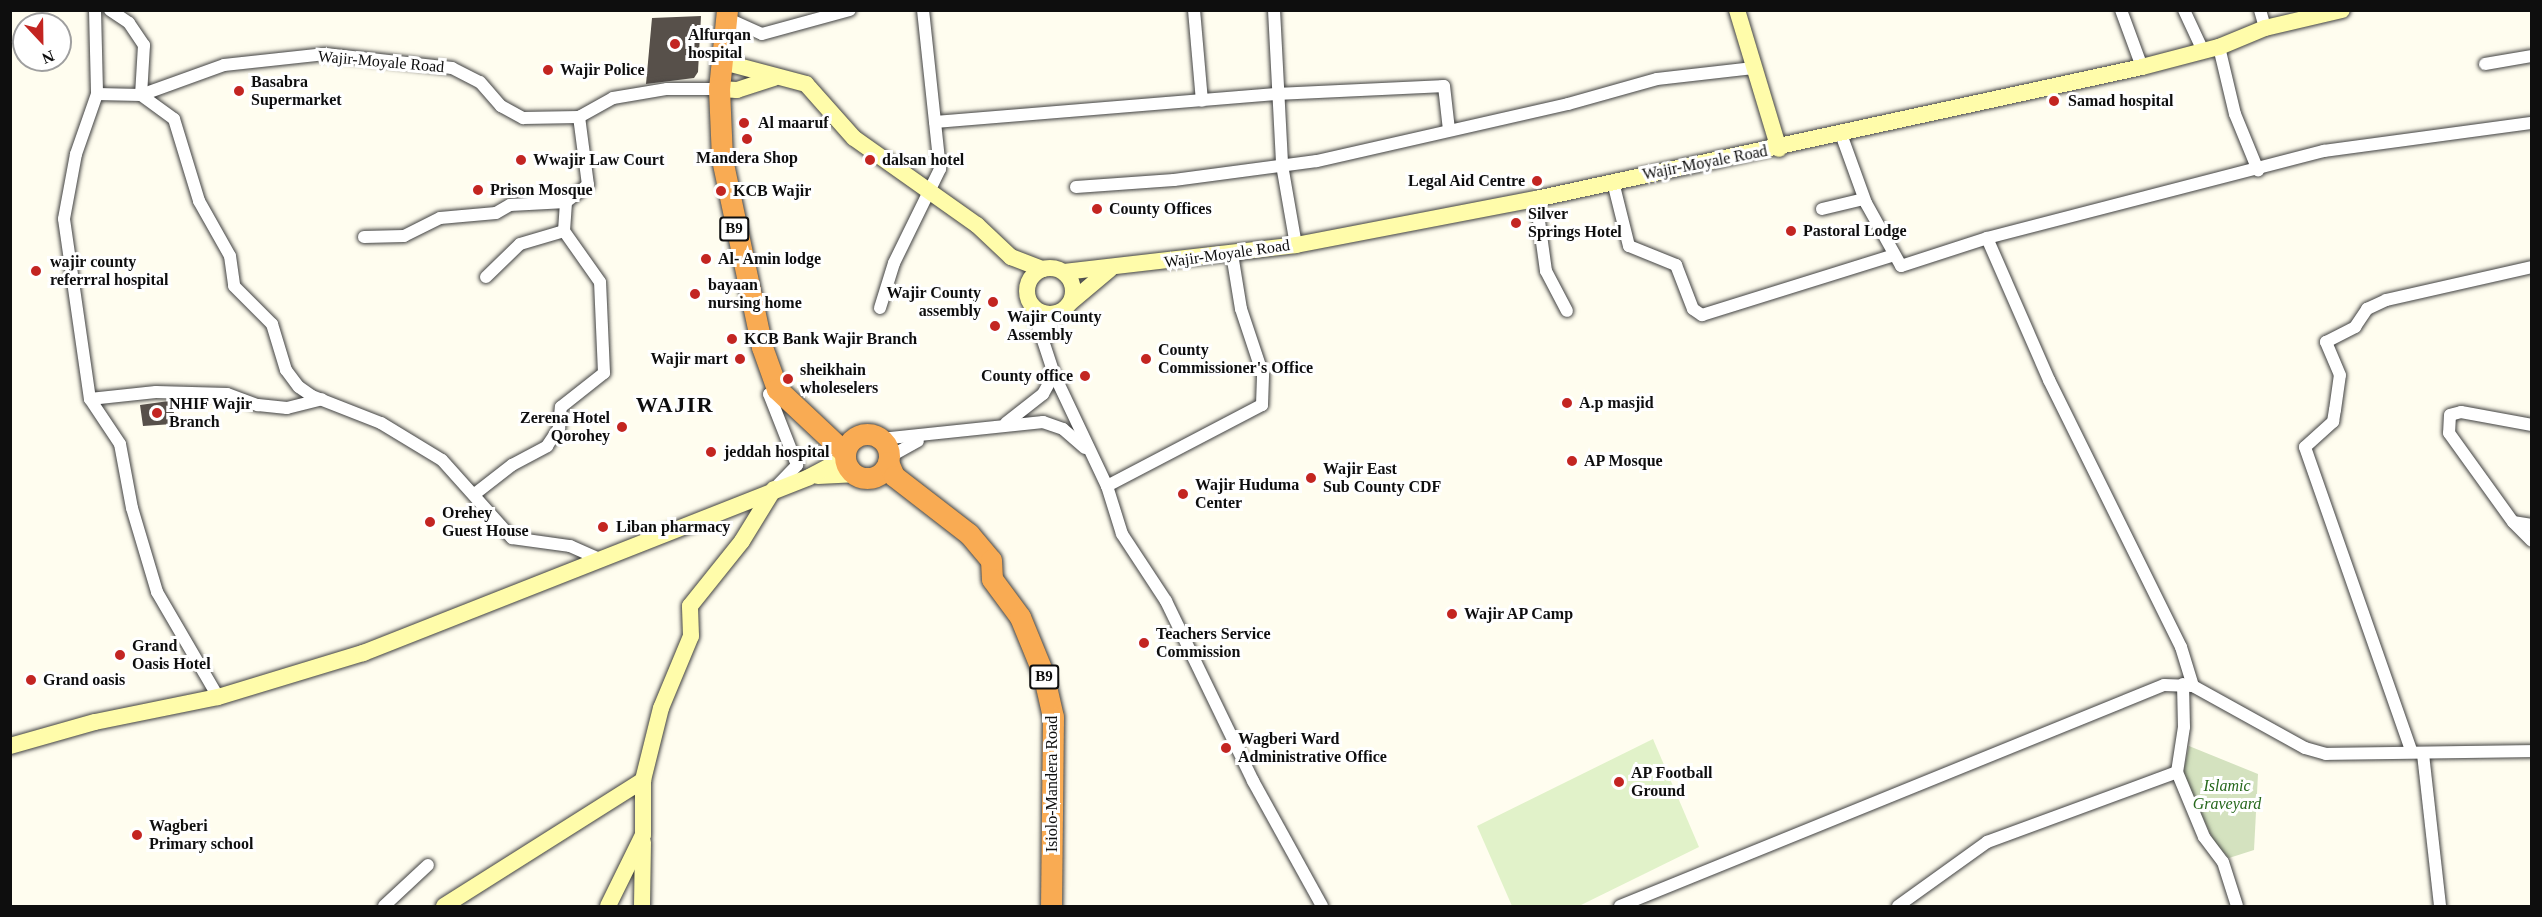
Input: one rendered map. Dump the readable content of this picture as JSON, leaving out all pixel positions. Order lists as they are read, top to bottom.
{
  "streets": {
    "highway": ["B9", "Isiolo-Mandera Road"],
    "main road": ["Wajir-Moyale Road"]
  },
  "crossings": [
    ["Wajir-Moyale Road", "Isiolo-Mandera Road"]
  ],
  "districts": ["WAJIR"],
  "parks": ["Islamic Graveyard"],
  "places": [
    "Alfurqan hospital",
    "Wajir Police",
    "Basabra Supermarket",
    "Samad hospital",
    "Al maaruf",
    "Mandera Shop",
    "Wwajir Law Court",
    "dalsan hotel",
    "Legal Aid Centre",
    "Prison Mosque",
    "KCB Wajir",
    "County Offices",
    "Silver Springs Hotel",
    "Pastoral Lodge",
    "Al- Amin lodge",
    "wajir county referrral hospital",
    "bayaan nursing home",
    "Wajir County assembly",
    "Wajir County Assembly",
    "KCB Bank Wajir Branch",
    "Wajir mart",
    "County Commissioner's Office",
    "County office",
    "sheikhain wholeselers",
    "A.p masjid",
    "NHIF Wajir Branch",
    "Zerena Hotel Qorohey",
    "jeddah hospital",
    "AP Mosque",
    "Wajir East Sub County CDF",
    "Wajir Huduma Center",
    "Orehey Guest House",
    "Liban pharmacy",
    "Wajir AP Camp",
    "Teachers Service Commission",
    "Grand Oasis Hotel",
    "Grand oasis",
    "Wagberi Ward Administrative Office",
    "AP Football Ground",
    "Wagberi Primary school"
  ],
  "north": "bottom"
}
